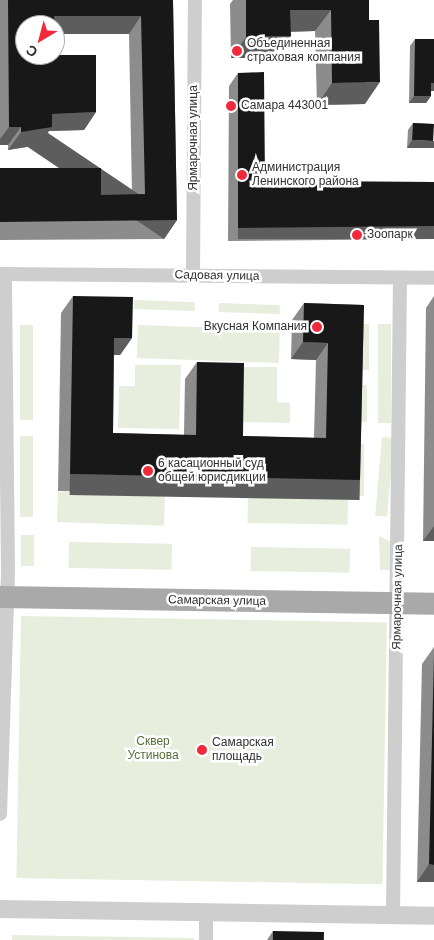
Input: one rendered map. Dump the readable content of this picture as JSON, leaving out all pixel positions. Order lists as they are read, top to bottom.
{
  "streets": {
    "main road": ["Самарская улица"],
    "street": ["Ярмарочная улица", "Садовая улица"]
  },
  "crossings": [
    ["Ярмарочная улица", "Садовая улица"],
    ["Ярмарочная улица", "Самарская улица"]
  ],
  "parks": ["Сквер Устинова"],
  "places": [
    "Объединенная страховая компания",
    "Самара 443001",
    "Администрация Ленинского района",
    "Зоопарк",
    "Вкусная Компания",
    "6 касационный суд общей юрисдикции",
    "Самарская площадь"
  ],
  "north": "bottom left"
}
